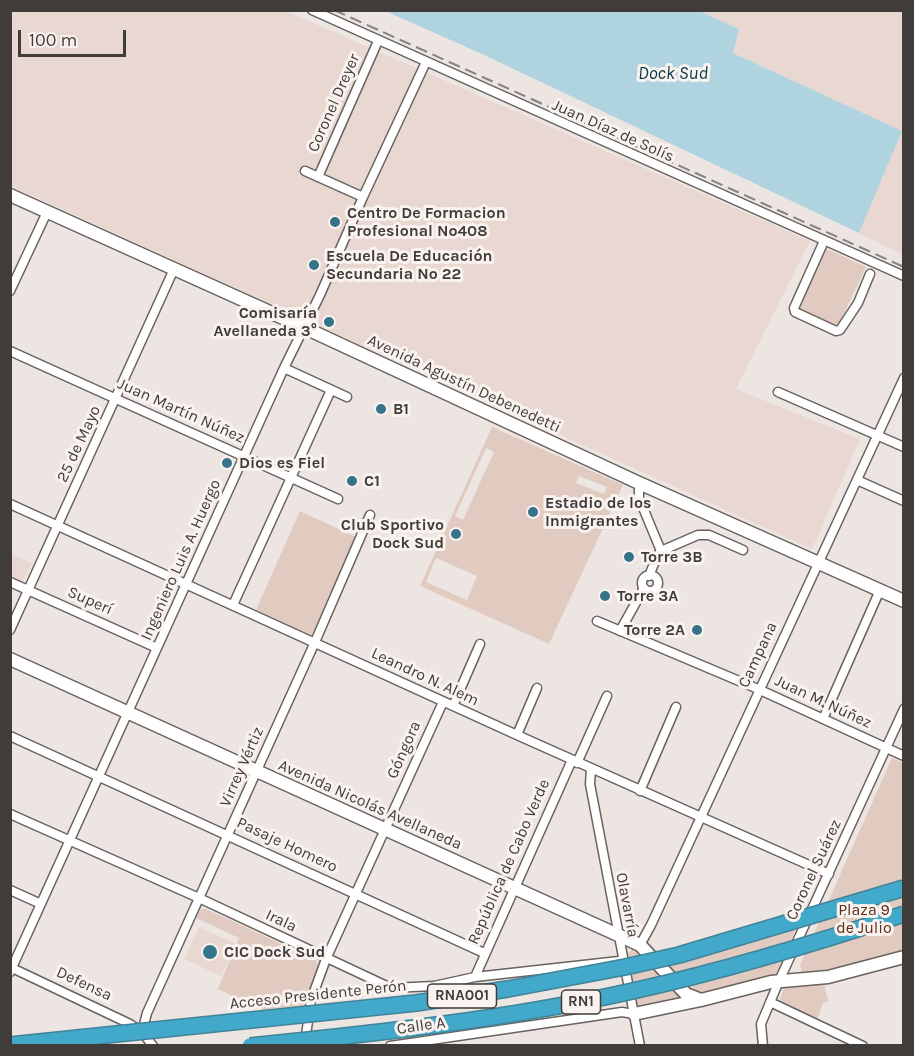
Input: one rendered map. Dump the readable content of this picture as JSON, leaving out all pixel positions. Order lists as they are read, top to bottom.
{
  "streets": {
    "highway": ["Acceso Presidente Perón", "RNA001", "RN1"],
    "main road": ["Avenida Agustín Debenedetti", "Avenida Nicolás Avellaneda"],
    "street": [
      "Coronel Dreyer",
      "Juan Díaz de Solís",
      "Juan Martín Núñez",
      "25 de Mayo",
      "Ingeniero Luis A. Huergo",
      "Superí",
      "Campana",
      "Leandro N. Alem",
      "Juan M. Núñez",
      "Góngora",
      "Virrey Vértiz",
      "Pasaje Homero",
      "República de Cabo Verde",
      "Coronel Suárez",
      "Olavarría",
      "Irala",
      "Defensa",
      "Calle A"
    ]
  },
  "crossings": [
    ["Coronel Dreyer", "Juan Díaz de Solís"],
    ["Juan Díaz de Solís", "Ingeniero Luis A. Huergo"],
    ["Avenida Agustín Debenedetti", "25 de Mayo"],
    ["Avenida Agustín Debenedetti", "Ingeniero Luis A. Huergo"],
    ["Avenida Agustín Debenedetti", "Campana"],
    ["Juan Martín Núñez", "25 de Mayo"],
    ["Juan Martín Núñez", "Ingeniero Luis A. Huergo"],
    ["25 de Mayo", "Superí"],
    ["25 de Mayo", "Leandro N. Alem"],
    ["Ingeniero Luis A. Huergo", "Superí"],
    ["Ingeniero Luis A. Huergo", "Leandro N. Alem"],
    ["Ingeniero Luis A. Huergo", "Avenida Nicolás Avellaneda"],
    ["Ingeniero Luis A. Huergo", "Pasaje Homero"],
    ["Ingeniero Luis A. Huergo", "Irala"],
    ["Ingeniero Luis A. Huergo", "Defensa"],
    ["Campana", "Leandro N. Alem"],
    ["Campana", "Juan M. Núñez"],
    ["Campana", "Avenida Nicolás Avellaneda"],
    ["Leandro N. Alem", "Góngora"],
    ["Leandro N. Alem", "Virrey Vértiz"],
    ["Leandro N. Alem", "República de Cabo Verde"],
    ["Leandro N. Alem", "Coronel Suárez"],
    ["Leandro N. Alem", "Olavarría"],
    ["Juan M. Núñez", "Coronel Suárez"],
    ["Góngora", "Avenida Nicolás Avellaneda"],
    ["Góngora", "Pasaje Homero"],
    ["Góngora", "Irala"],
    ["Virrey Vértiz", "Avenida Nicolás Avellaneda"],
    ["Virrey Vértiz", "Pasaje Homero"],
    ["Virrey Vértiz", "Irala"],
    ["Virrey Vértiz", "Defensa"],
    ["Avenida Nicolás Avellaneda", "República de Cabo Verde"],
    ["Avenida Nicolás Avellaneda", "Olavarría"],
    ["Pasaje Homero", "República de Cabo Verde"],
    ["República de Cabo Verde", "Irala"],
    ["Olavarría", "Irala"],
    ["Olavarría", "Calle A"]
  ],
  "water": ["Dock Sud"],
  "parks": ["Plaza 9 de Julio"],
  "places": [
    "Centro De Formacion Profesional Nº408",
    "Escuela De Educación Secundaria Nº 22",
    "Comisaría Avellaneda 3°",
    "B1",
    "Dios es Fiel",
    "C1",
    "Estadio de los Inmigrantes",
    "Club Sportivo Dock Sud",
    "Torre 3B",
    "Torre 3A",
    "Torre 2A",
    "CIC Dock Sud"
  ],
  "scale_bar": "100 m"
}
